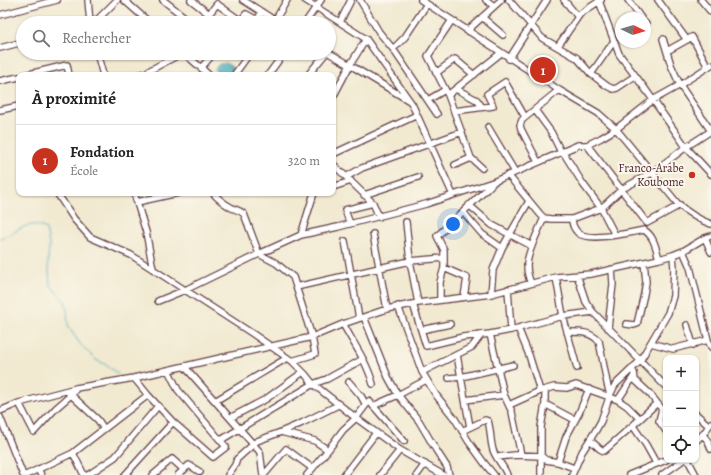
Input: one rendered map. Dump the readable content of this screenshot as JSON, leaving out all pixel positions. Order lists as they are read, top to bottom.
{
  "places": ["Franco-Arabe Koubome"],
  "north": "right",
  "page": {
    "search": "Rechercher",
    "pins": "1",
    "heading": "À proximité",
    "list": [
      {
        "mark": "1",
        "name": "Fondation",
        "note": "École",
        "value": "320 m"
      }
    ],
    "map_buttons": ["+", "−"]
  }
}
